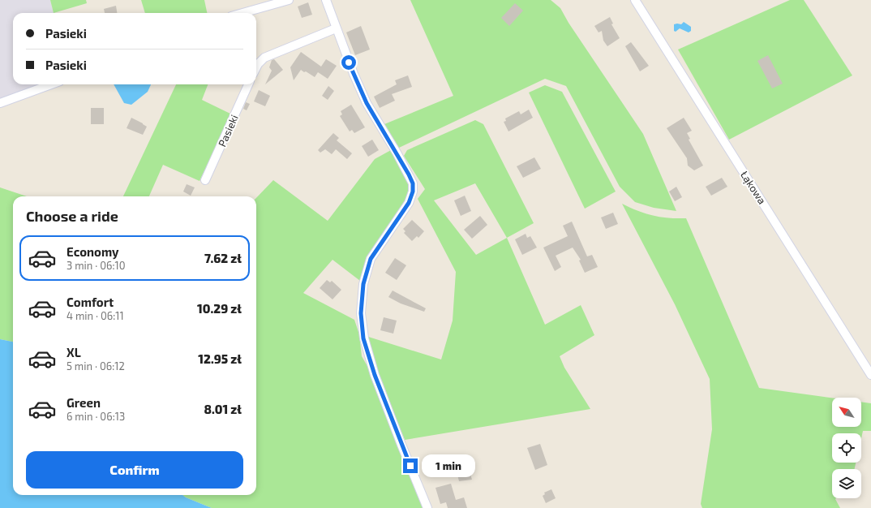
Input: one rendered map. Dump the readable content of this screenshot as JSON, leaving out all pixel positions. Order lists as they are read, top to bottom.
{
  "streets": {
    "street": ["Pasieki", "Łąkowa"]
  },
  "north": "top left",
  "page": {
    "banner": ["Pasieki", "Pasieki"],
    "heading": "Choose a ride",
    "list": [
      {
        "name": "Economy",
        "note": "3 min · 06:10",
        "value": "7.62 zł"
      },
      {
        "name": "Comfort",
        "note": "4 min · 06:11",
        "value": "10.29 zł"
      },
      {
        "name": "XL",
        "note": "5 min · 06:12",
        "value": "12.95 zł"
      },
      {
        "name": "Green",
        "note": "6 min · 06:13",
        "value": "8.01 zł"
      }
    ],
    "buttons": "Confirm",
    "bubble": "1 min"
  }
}
